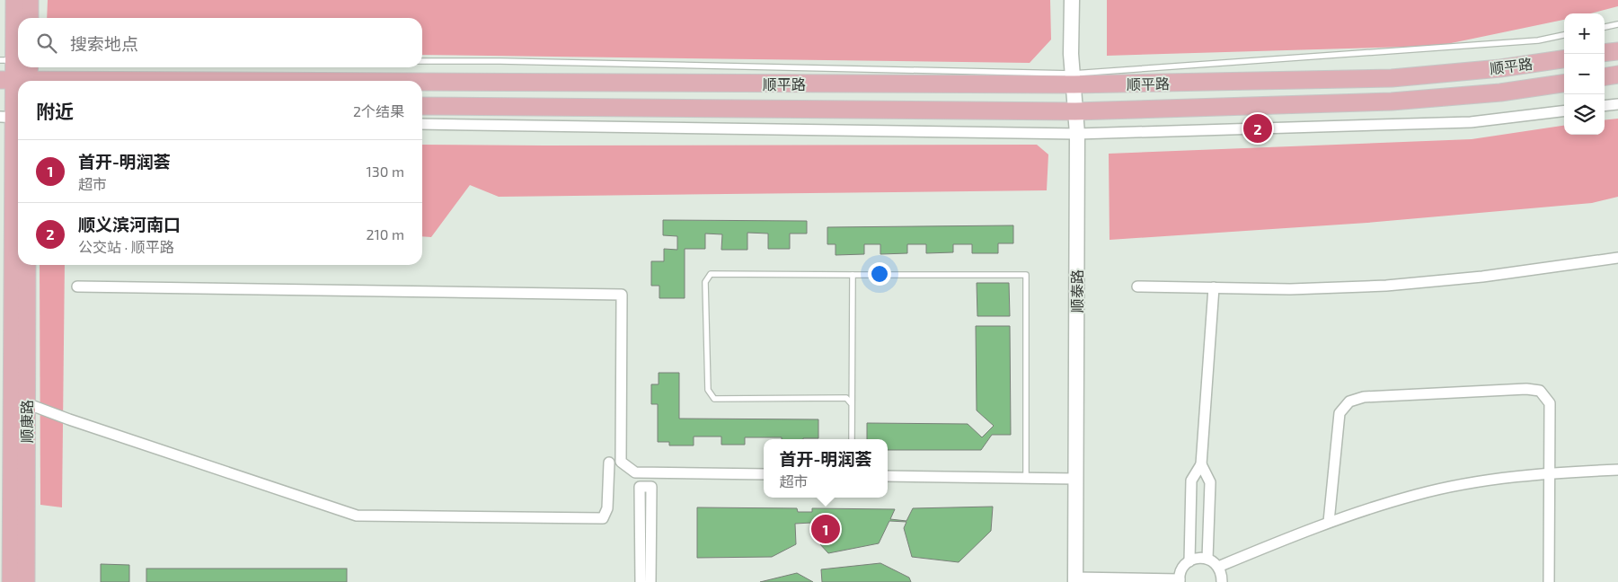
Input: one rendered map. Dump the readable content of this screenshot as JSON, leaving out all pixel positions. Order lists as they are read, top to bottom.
{
  "streets": {
    "main road": ["顺平路", "顺康路"],
    "street": ["顺泰路"]
  },
  "crossings": [
    ["顺平路", "顺泰路"]
  ],
  "page": {
    "map_buttons": ["+", "−"],
    "search": "搜索地点",
    "heading": ["附近", "2个结果"],
    "pins": ["2", "1"],
    "list": [
      {
        "mark": "1",
        "name": "首开-明润荟",
        "note": "超市",
        "value": "130 m"
      },
      {
        "mark": "2",
        "name": "顺义滨河南口",
        "note": "公交站 · 顺平路",
        "value": "210 m"
      }
    ],
    "popup": ["首开-明润荟", "超市"]
  }
}
